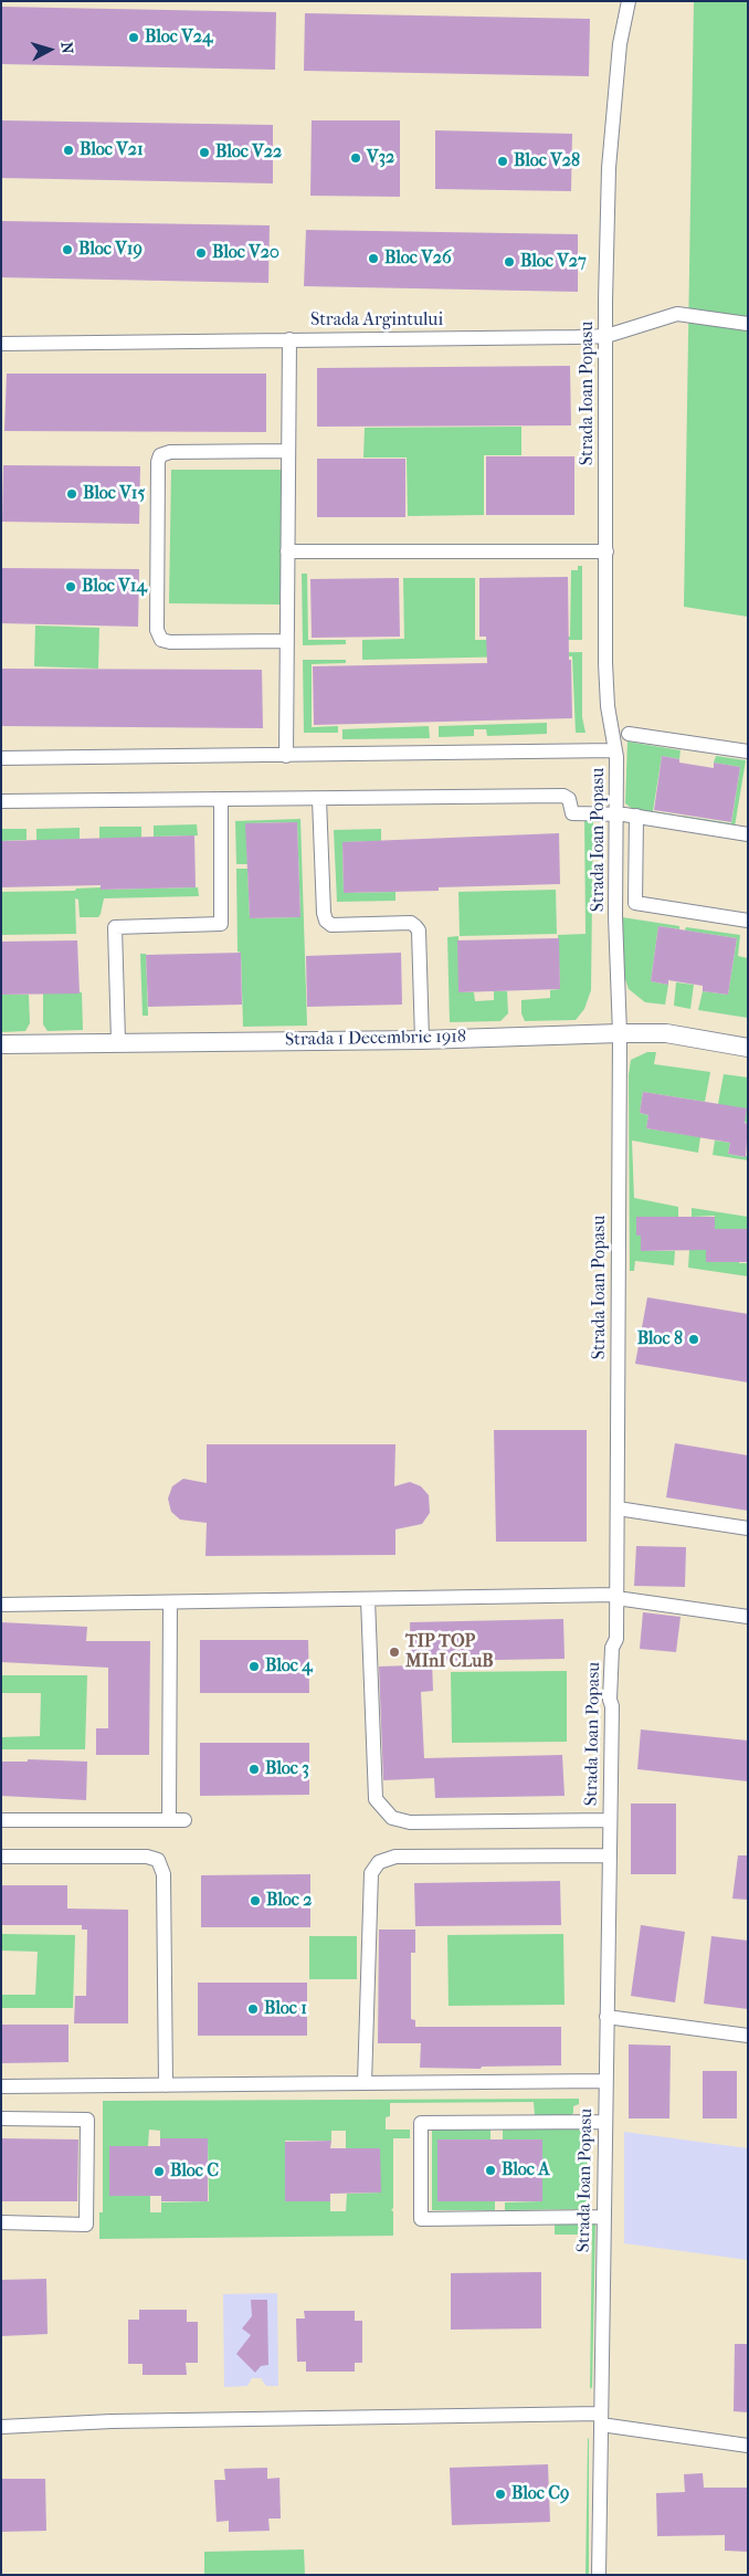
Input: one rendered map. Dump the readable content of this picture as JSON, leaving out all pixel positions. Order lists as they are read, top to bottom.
{
  "streets": {
    "street": ["Strada Argintului", "Strada Ioan Popasu", "Strada 1 Decembrie 1918"]
  },
  "crossings": [
    ["Strada Argintului", "Strada Ioan Popasu"],
    ["Strada Ioan Popasu", "Strada 1 Decembrie 1918"]
  ],
  "places": [
    "Bloc V24",
    "Bloc V21",
    "Bloc V22",
    "V32",
    "Bloc V28",
    "Bloc V19",
    "Bloc V20",
    "Bloc V26",
    "Bloc V27",
    "Bloc V15",
    "Bloc V14",
    "Bloc 8",
    "TIP TOP MInI CLuB",
    "Bloc 4",
    "Bloc 3",
    "Bloc 2",
    "Bloc 1",
    "Bloc A",
    "Bloc C",
    "Bloc C9"
  ],
  "north": "right"
}
